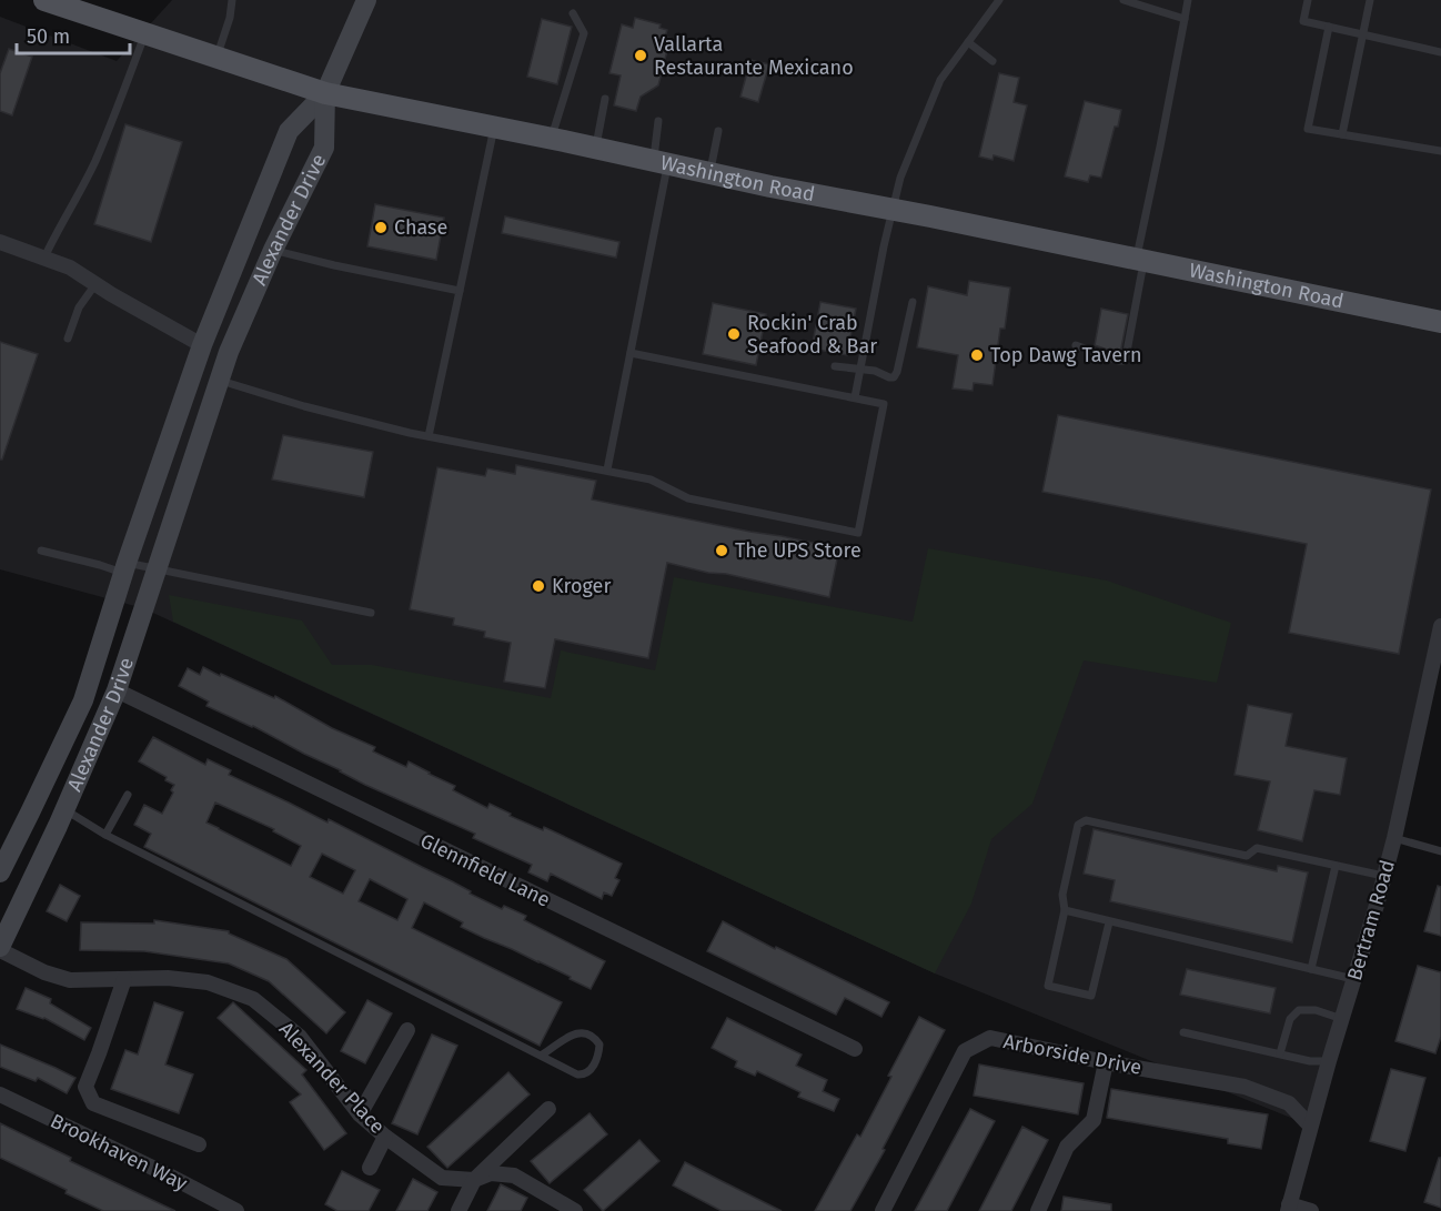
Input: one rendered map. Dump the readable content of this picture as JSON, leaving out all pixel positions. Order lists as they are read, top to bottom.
{
  "streets": {
    "main road": ["Washington Road", "Alexander Drive"],
    "street": [
      "Glennfield Lane",
      "Bertram Road",
      "Arborside Drive",
      "Alexander Place",
      "Brookhaven Way"
    ]
  },
  "crossings": [
    ["Washington Road", "Alexander Drive"],
    ["Alexander Drive", "Glennfield Lane"],
    ["Alexander Drive", "Alexander Place"],
    ["Bertram Road", "Arborside Drive"]
  ],
  "places": [
    "Vallarta Restaurante Mexicano",
    "Chase",
    "Rockin' Crab Seafood & Bar",
    "Top Dawg Tavern",
    "The UPS Store",
    "Kroger"
  ],
  "scale_bar": "50 m"
}
